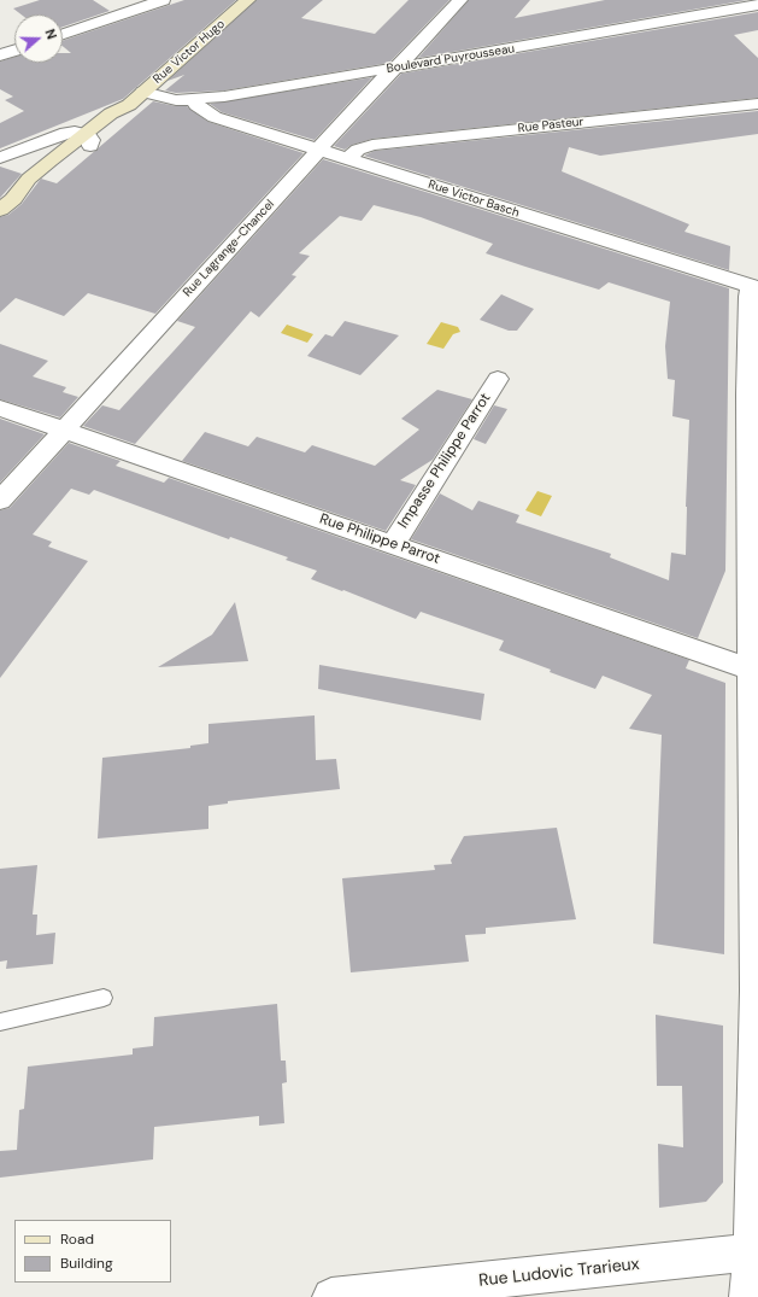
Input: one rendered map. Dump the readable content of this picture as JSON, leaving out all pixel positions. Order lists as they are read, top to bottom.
{
  "streets": {
    "main road": ["Rue Victor Hugo"],
    "street": [
      "Boulevard Puyrousseau",
      "Rue Pasteur",
      "Rue Victor Basch",
      "Rue Lagrange-Chancel",
      "Impasse Philippe Parrot",
      "Rue Philippe Parrot",
      "Rue Ludovic Trarieux"
    ]
  },
  "crossings": [
    ["Rue Victor Hugo", "Boulevard Puyrousseau"],
    ["Boulevard Puyrousseau", "Rue Victor Basch"],
    ["Boulevard Puyrousseau", "Rue Lagrange-Chancel"],
    ["Rue Pasteur", "Rue Victor Basch"],
    ["Rue Victor Basch", "Rue Lagrange-Chancel"],
    ["Rue Lagrange-Chancel", "Rue Philippe Parrot"],
    ["Impasse Philippe Parrot", "Rue Philippe Parrot"]
  ],
  "legend": ["Road", "Building"],
  "north": "right"
}
